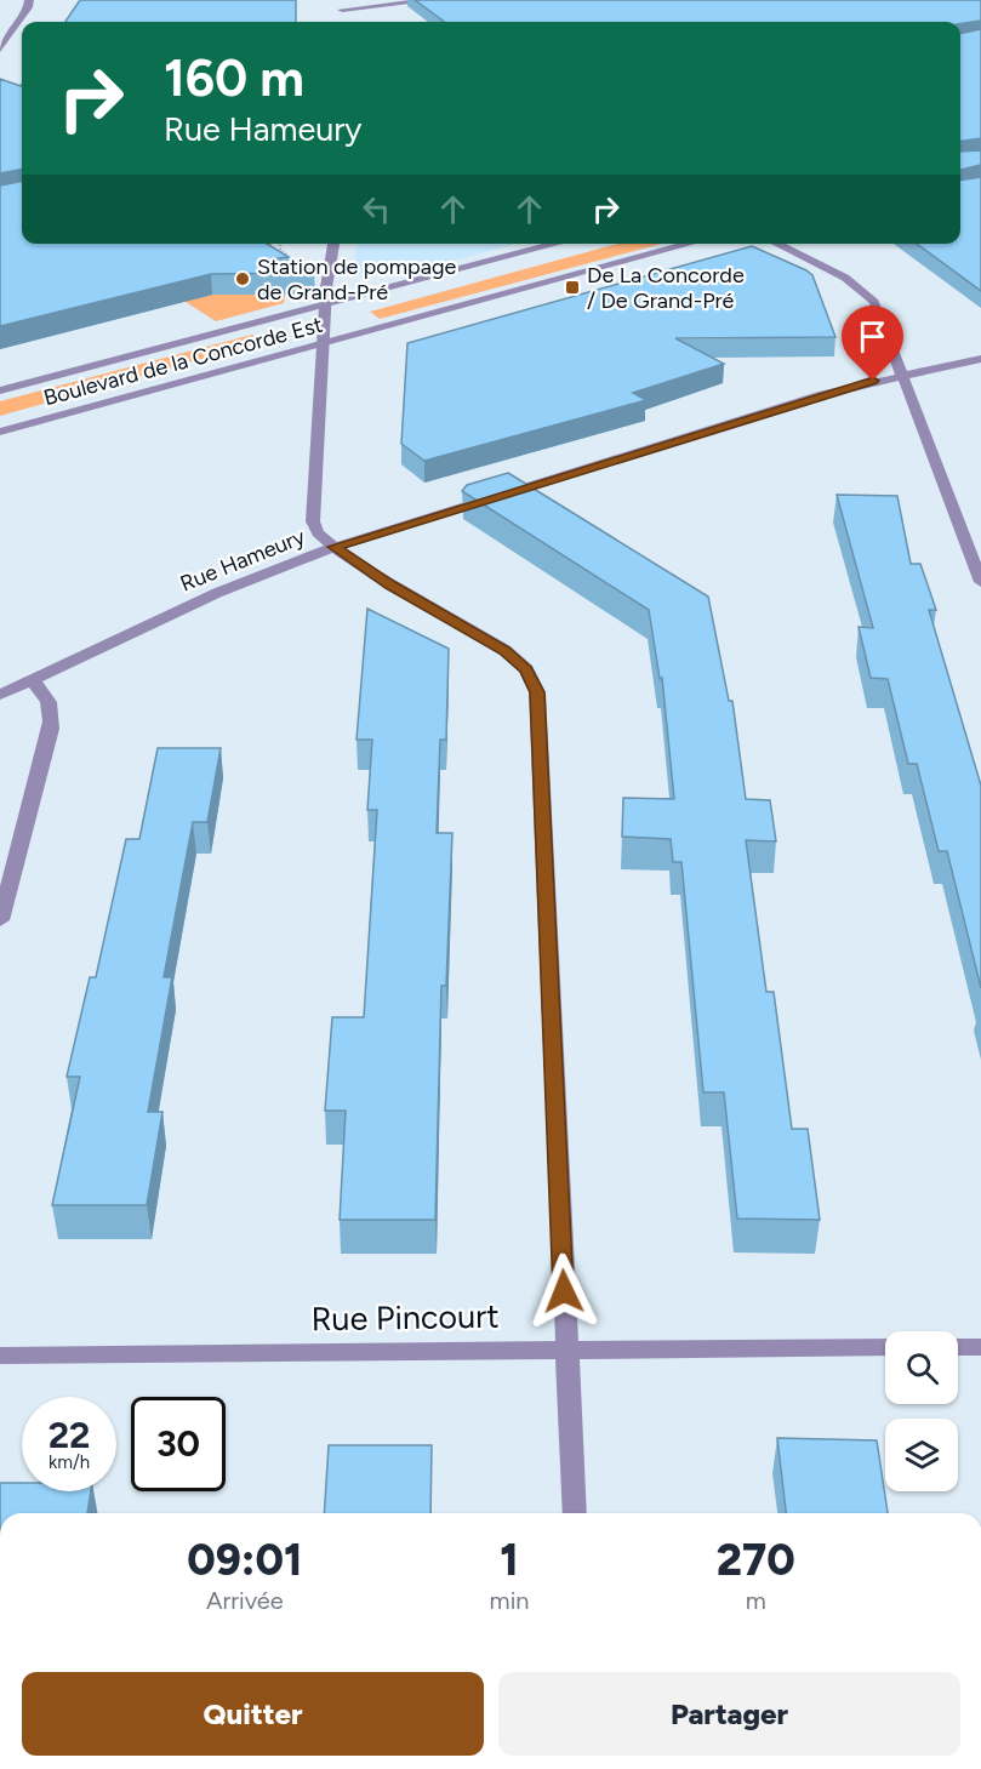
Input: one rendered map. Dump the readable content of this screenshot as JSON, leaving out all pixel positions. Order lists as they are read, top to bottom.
{
  "streets": {
    "street": ["Boulevard de la Concorde Est", "Rue Hameury", "Rue Pincourt"]
  },
  "places": {
    "other": ["Station de pompage de Grand-Pré"],
    "transit": ["De La Concorde / De Grand-Pré"]
  },
  "page": {
    "turn": ["160 m", "Rue Hameury"],
    "speed": "22 km/h",
    "limit": "30",
    "eta": [
      "09:01",
      "Arrivée",
      "1",
      "min",
      "270",
      "m"
    ],
    "buttons": ["Quitter", "Partager"]
  }
}
